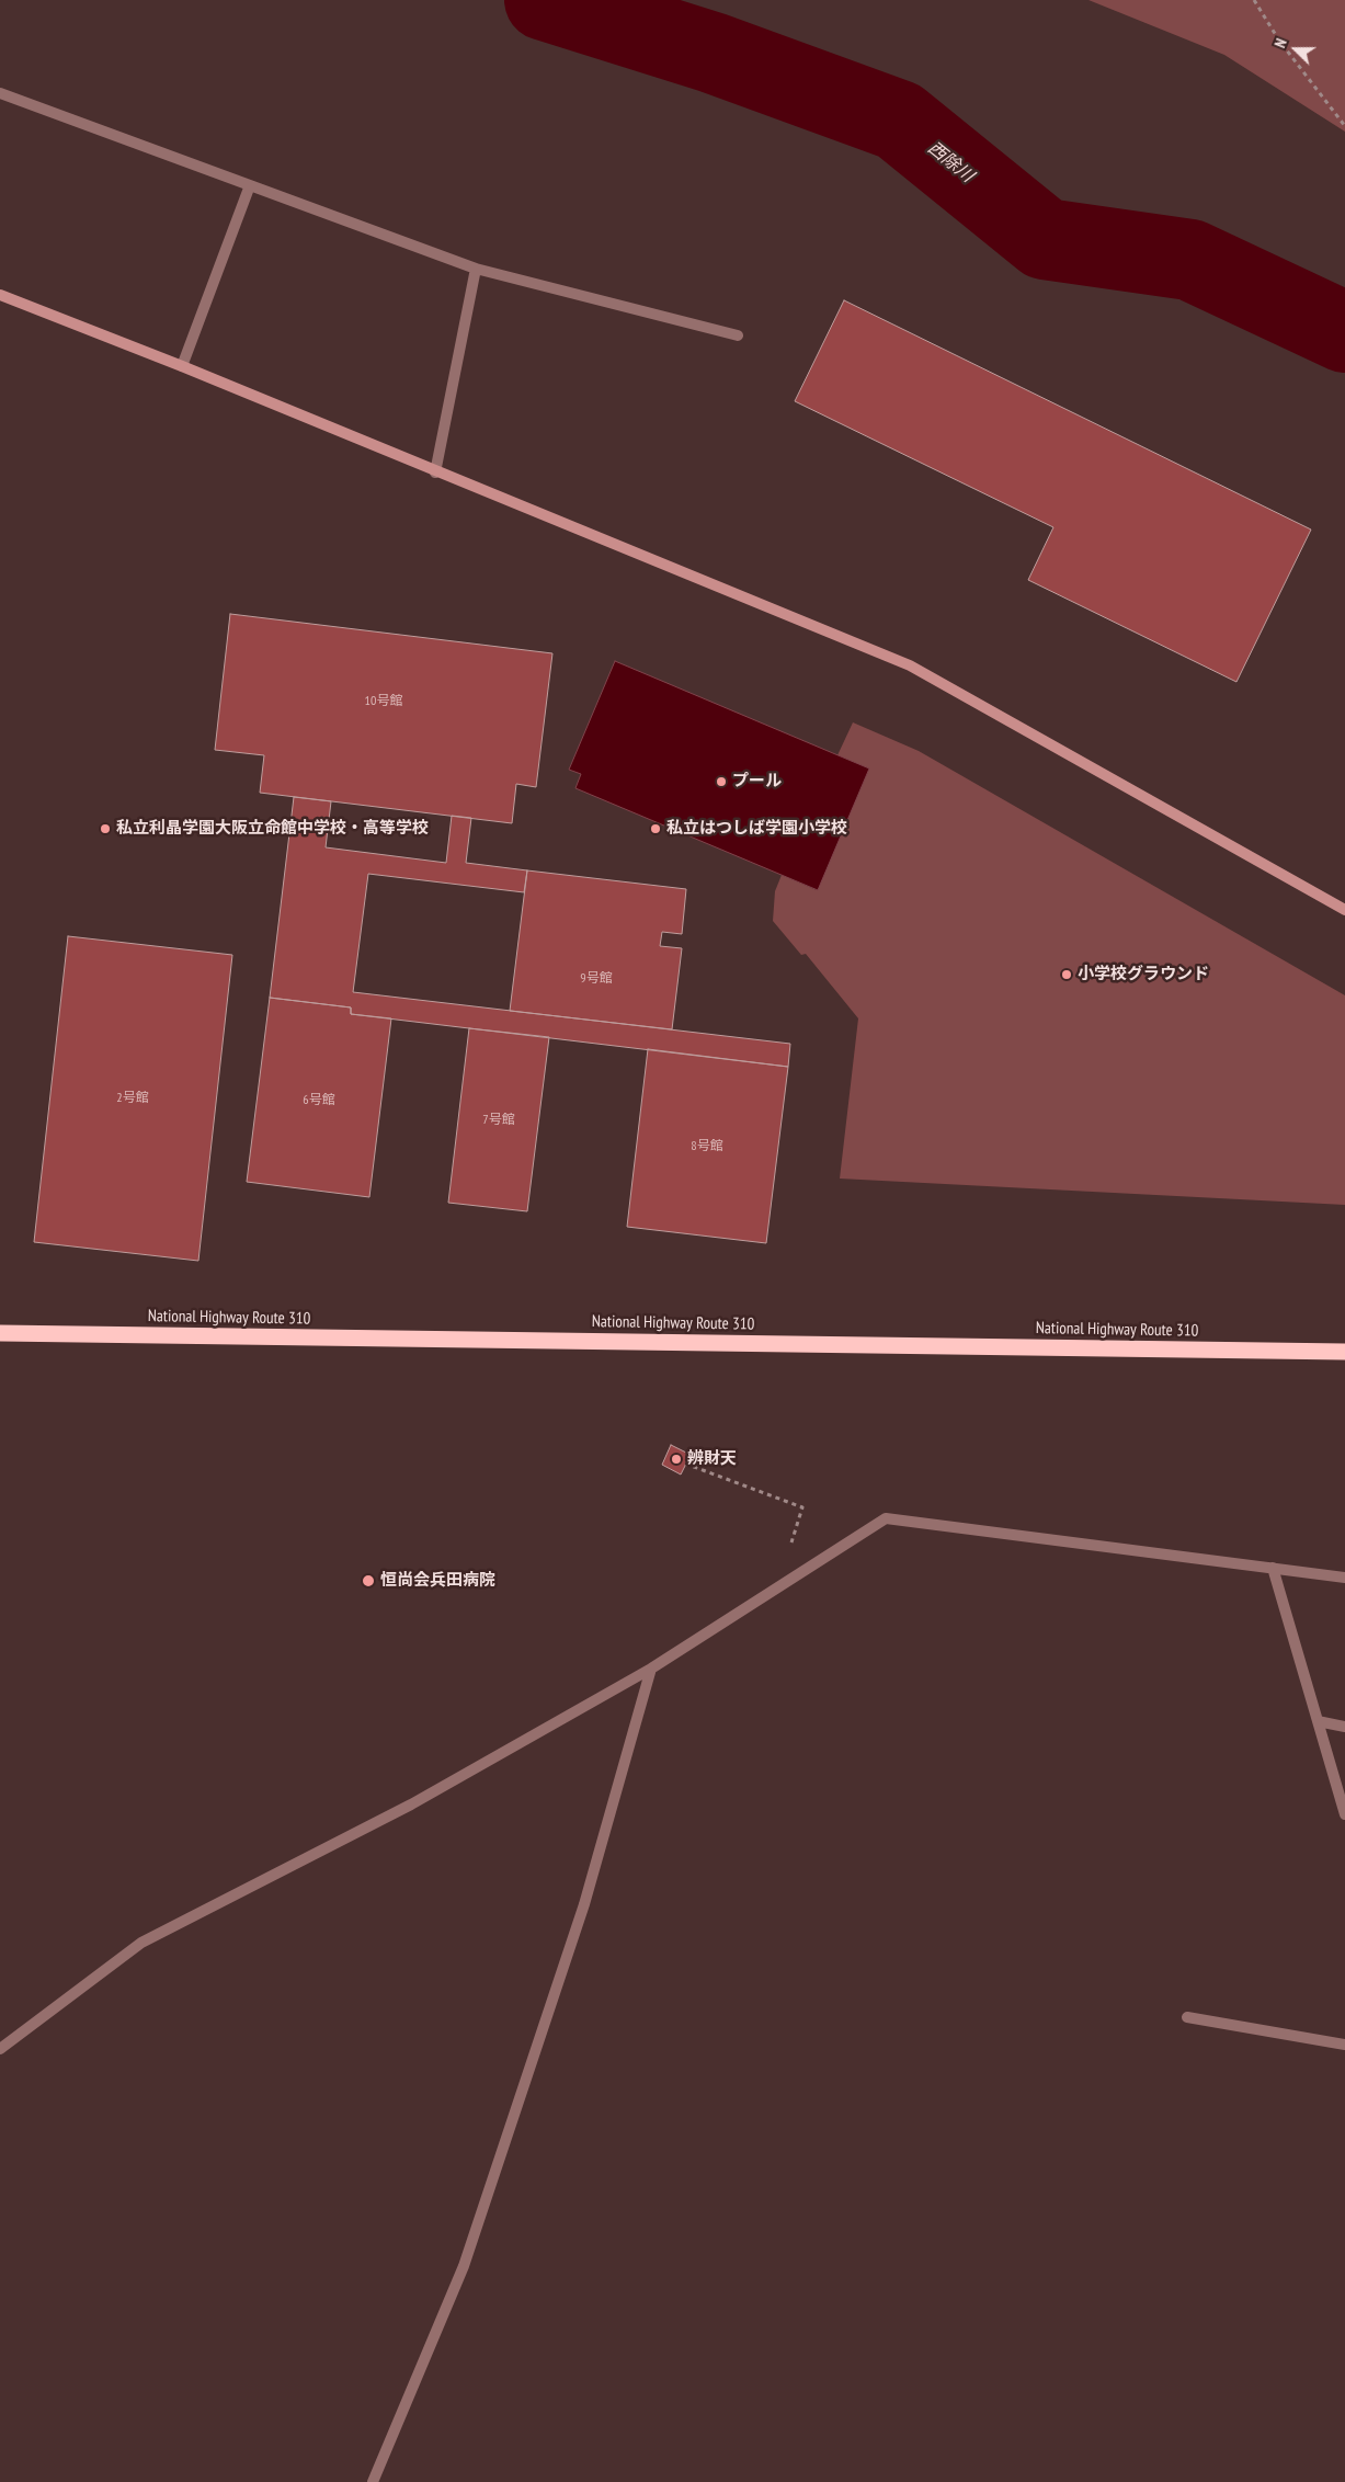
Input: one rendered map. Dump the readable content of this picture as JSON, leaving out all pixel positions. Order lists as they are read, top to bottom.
{
  "streets": {
    "highway": ["National Highway Route 310"]
  },
  "water": ["西除川"],
  "places": [
    "プール",
    "私立利晶学園大阪立命館中学校・高等学校",
    "私立はつしば学園小学校",
    "小学校グラウンド",
    "辨財天",
    "恒尚会兵田病院"
  ],
  "house_numbers": [
    "10号館",
    "9号館",
    "2号館",
    "6号館",
    "7号館",
    "8号館"
  ],
  "north": "left"
}
